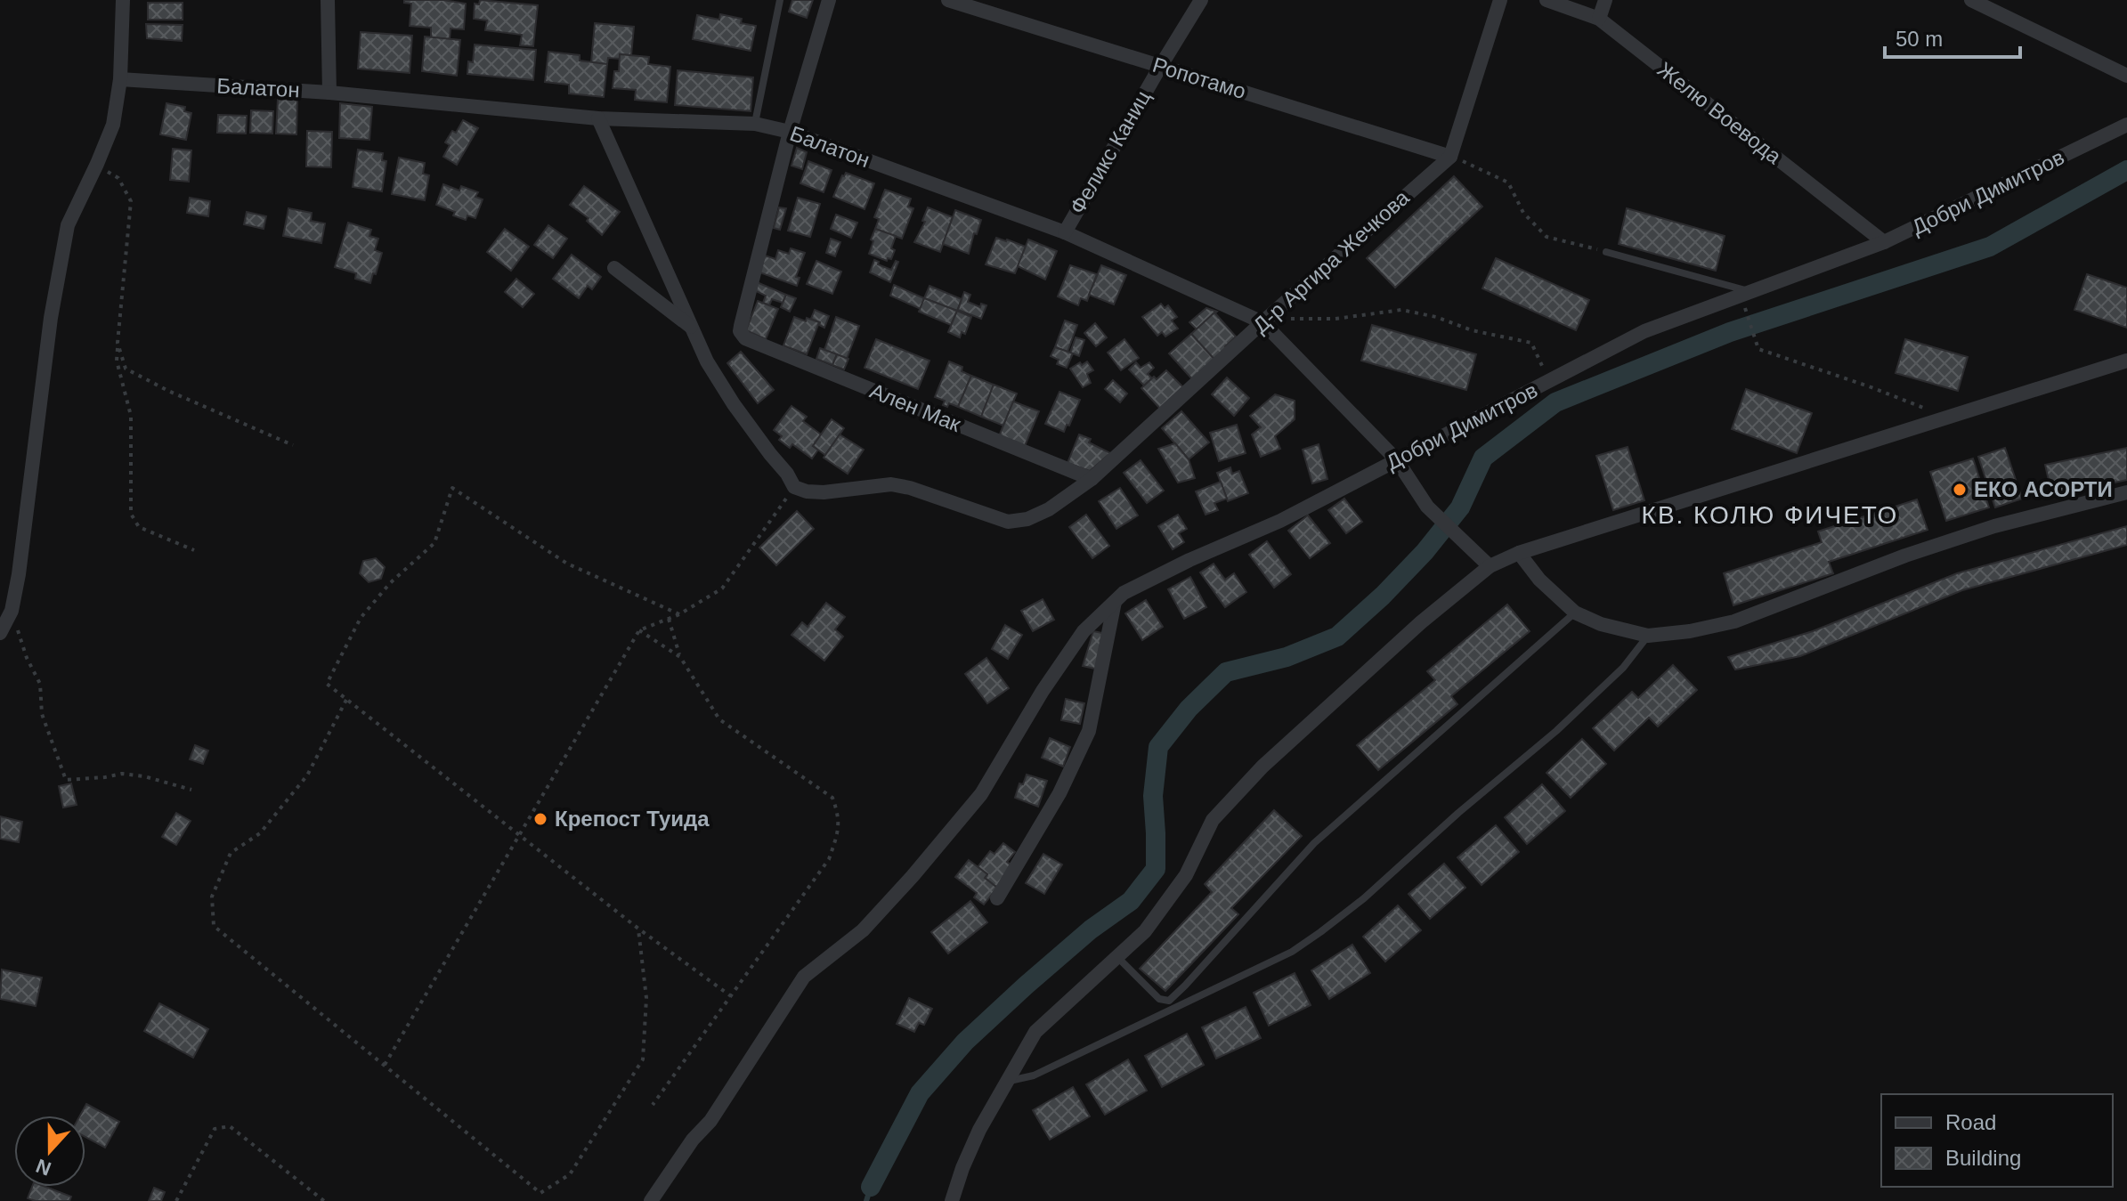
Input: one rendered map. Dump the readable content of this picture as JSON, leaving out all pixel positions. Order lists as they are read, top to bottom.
{
  "streets": {
    "street": [
      "Ропотамо",
      "Балатон",
      "Желю Воевода",
      "Феликс Каниц",
      "Добри Димитров",
      "Д-р Аргира Жечкова",
      "Ален Мак"
    ]
  },
  "crossings": [
    ["Ропотамо", "Феликс Каниц"],
    ["Ропотамо", "Д-р Аргира Жечкова"],
    ["Балатон", "Феликс Каниц"],
    ["Балатон", "Добри Димитров"],
    ["Балатон", "Д-р Аргира Жечкова"],
    ["Балатон", "Ален Мак"],
    ["Желю Воевода", "Добри Димитров"],
    ["Д-р Аргира Жечкова", "Ален Мак"]
  ],
  "districts": ["КВ. КОЛЮ ФИЧЕТО"],
  "places": ["ЕКО АСОРТИ", "Крепост Туида"],
  "legend": ["Road", "Building"],
  "scale_bar": "50 m",
  "north": "bottom"
}
